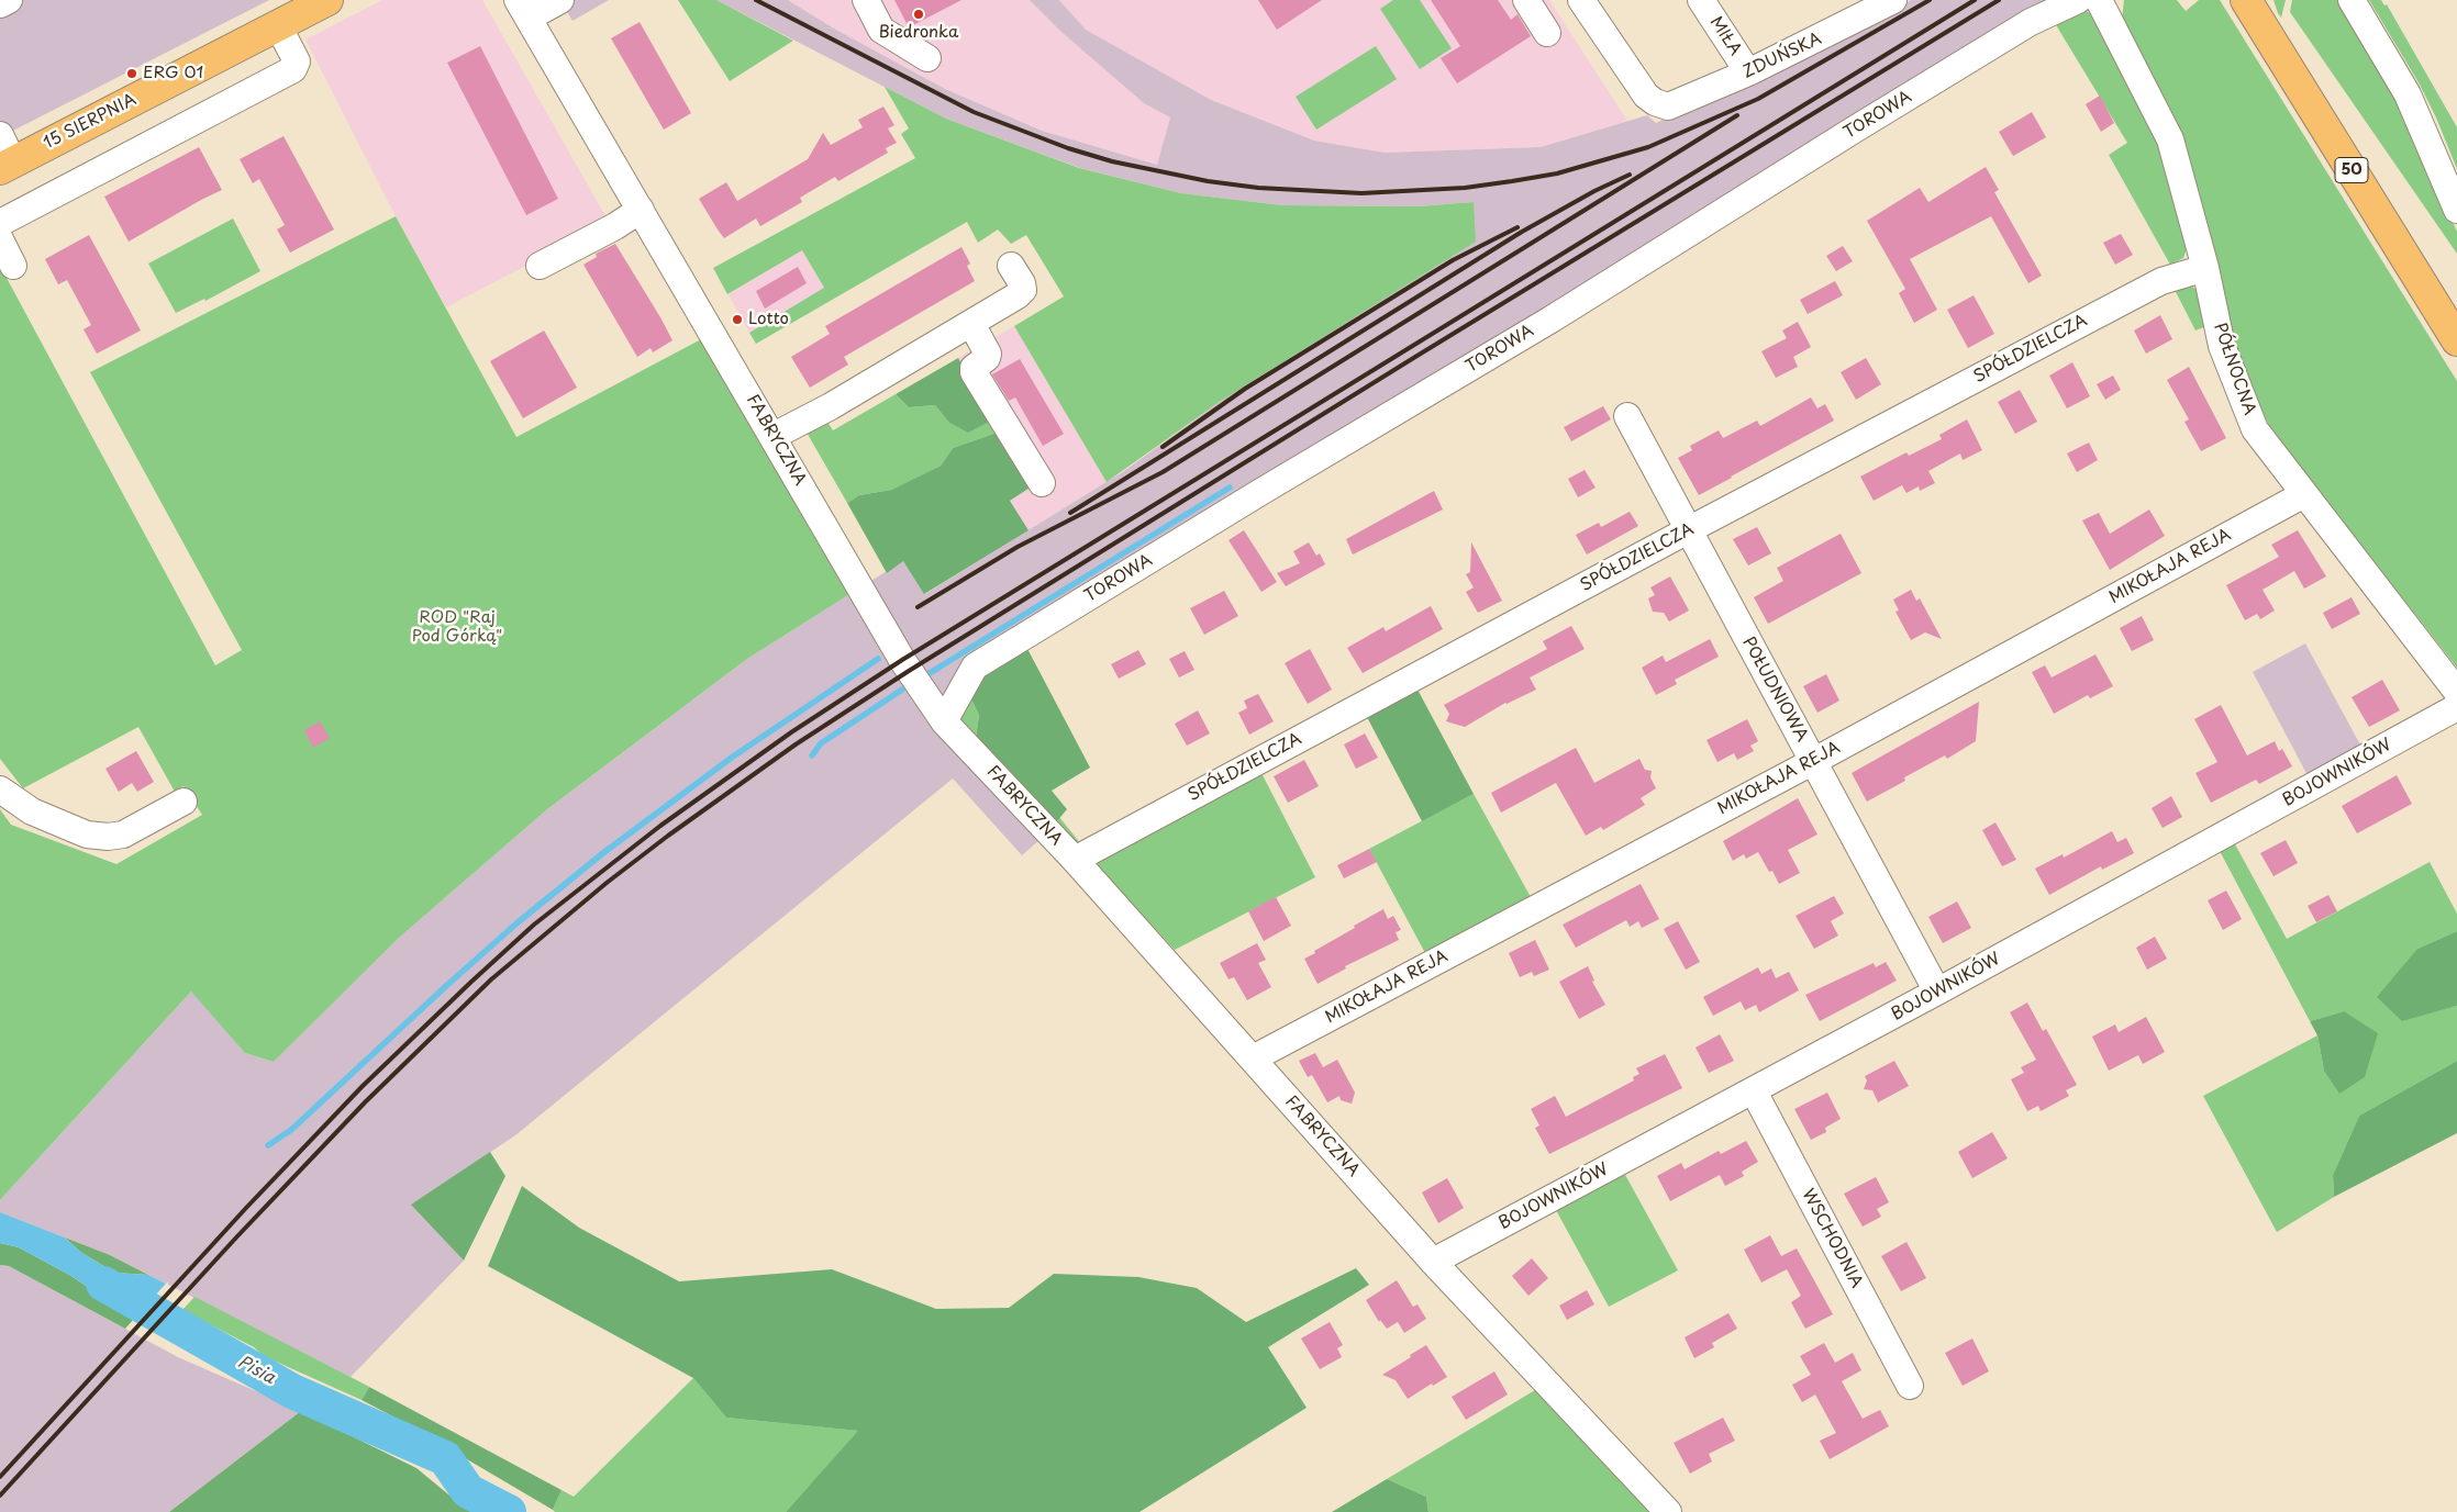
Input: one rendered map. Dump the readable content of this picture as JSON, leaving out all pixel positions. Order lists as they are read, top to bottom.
{
  "streets": {
    "main road": ["15 SIERPNIA", "50"],
    "street": [
      "MIŁA",
      "ZDUŃSKA",
      "TOROWA",
      "SPÓŁDZIELCZA",
      "PÓŁNOCNA",
      "FABRYCZNA",
      "MIKOŁAJA REJA",
      "POŁUDNIOWA",
      "BOJOWNIKÓW",
      "WSCHODNIA"
    ]
  },
  "crossings": [
    ["MIŁA", "ZDUŃSKA"],
    ["TOROWA", "FABRYCZNA"],
    ["SPÓŁDZIELCZA", "PÓŁNOCNA"],
    ["SPÓŁDZIELCZA", "FABRYCZNA"],
    ["SPÓŁDZIELCZA", "POŁUDNIOWA"],
    ["PÓŁNOCNA", "MIKOŁAJA REJA"],
    ["FABRYCZNA", "MIKOŁAJA REJA"],
    ["FABRYCZNA", "BOJOWNIKÓW"],
    ["MIKOŁAJA REJA", "POŁUDNIOWA"],
    ["POŁUDNIOWA", "BOJOWNIKÓW"],
    ["BOJOWNIKÓW", "WSCHODNIA"]
  ],
  "water": ["Pisia"],
  "parks": ["ROD \"Raj Pod Górką\""],
  "places": ["Biedronka", "ERG 01", "Lotto"]
}
